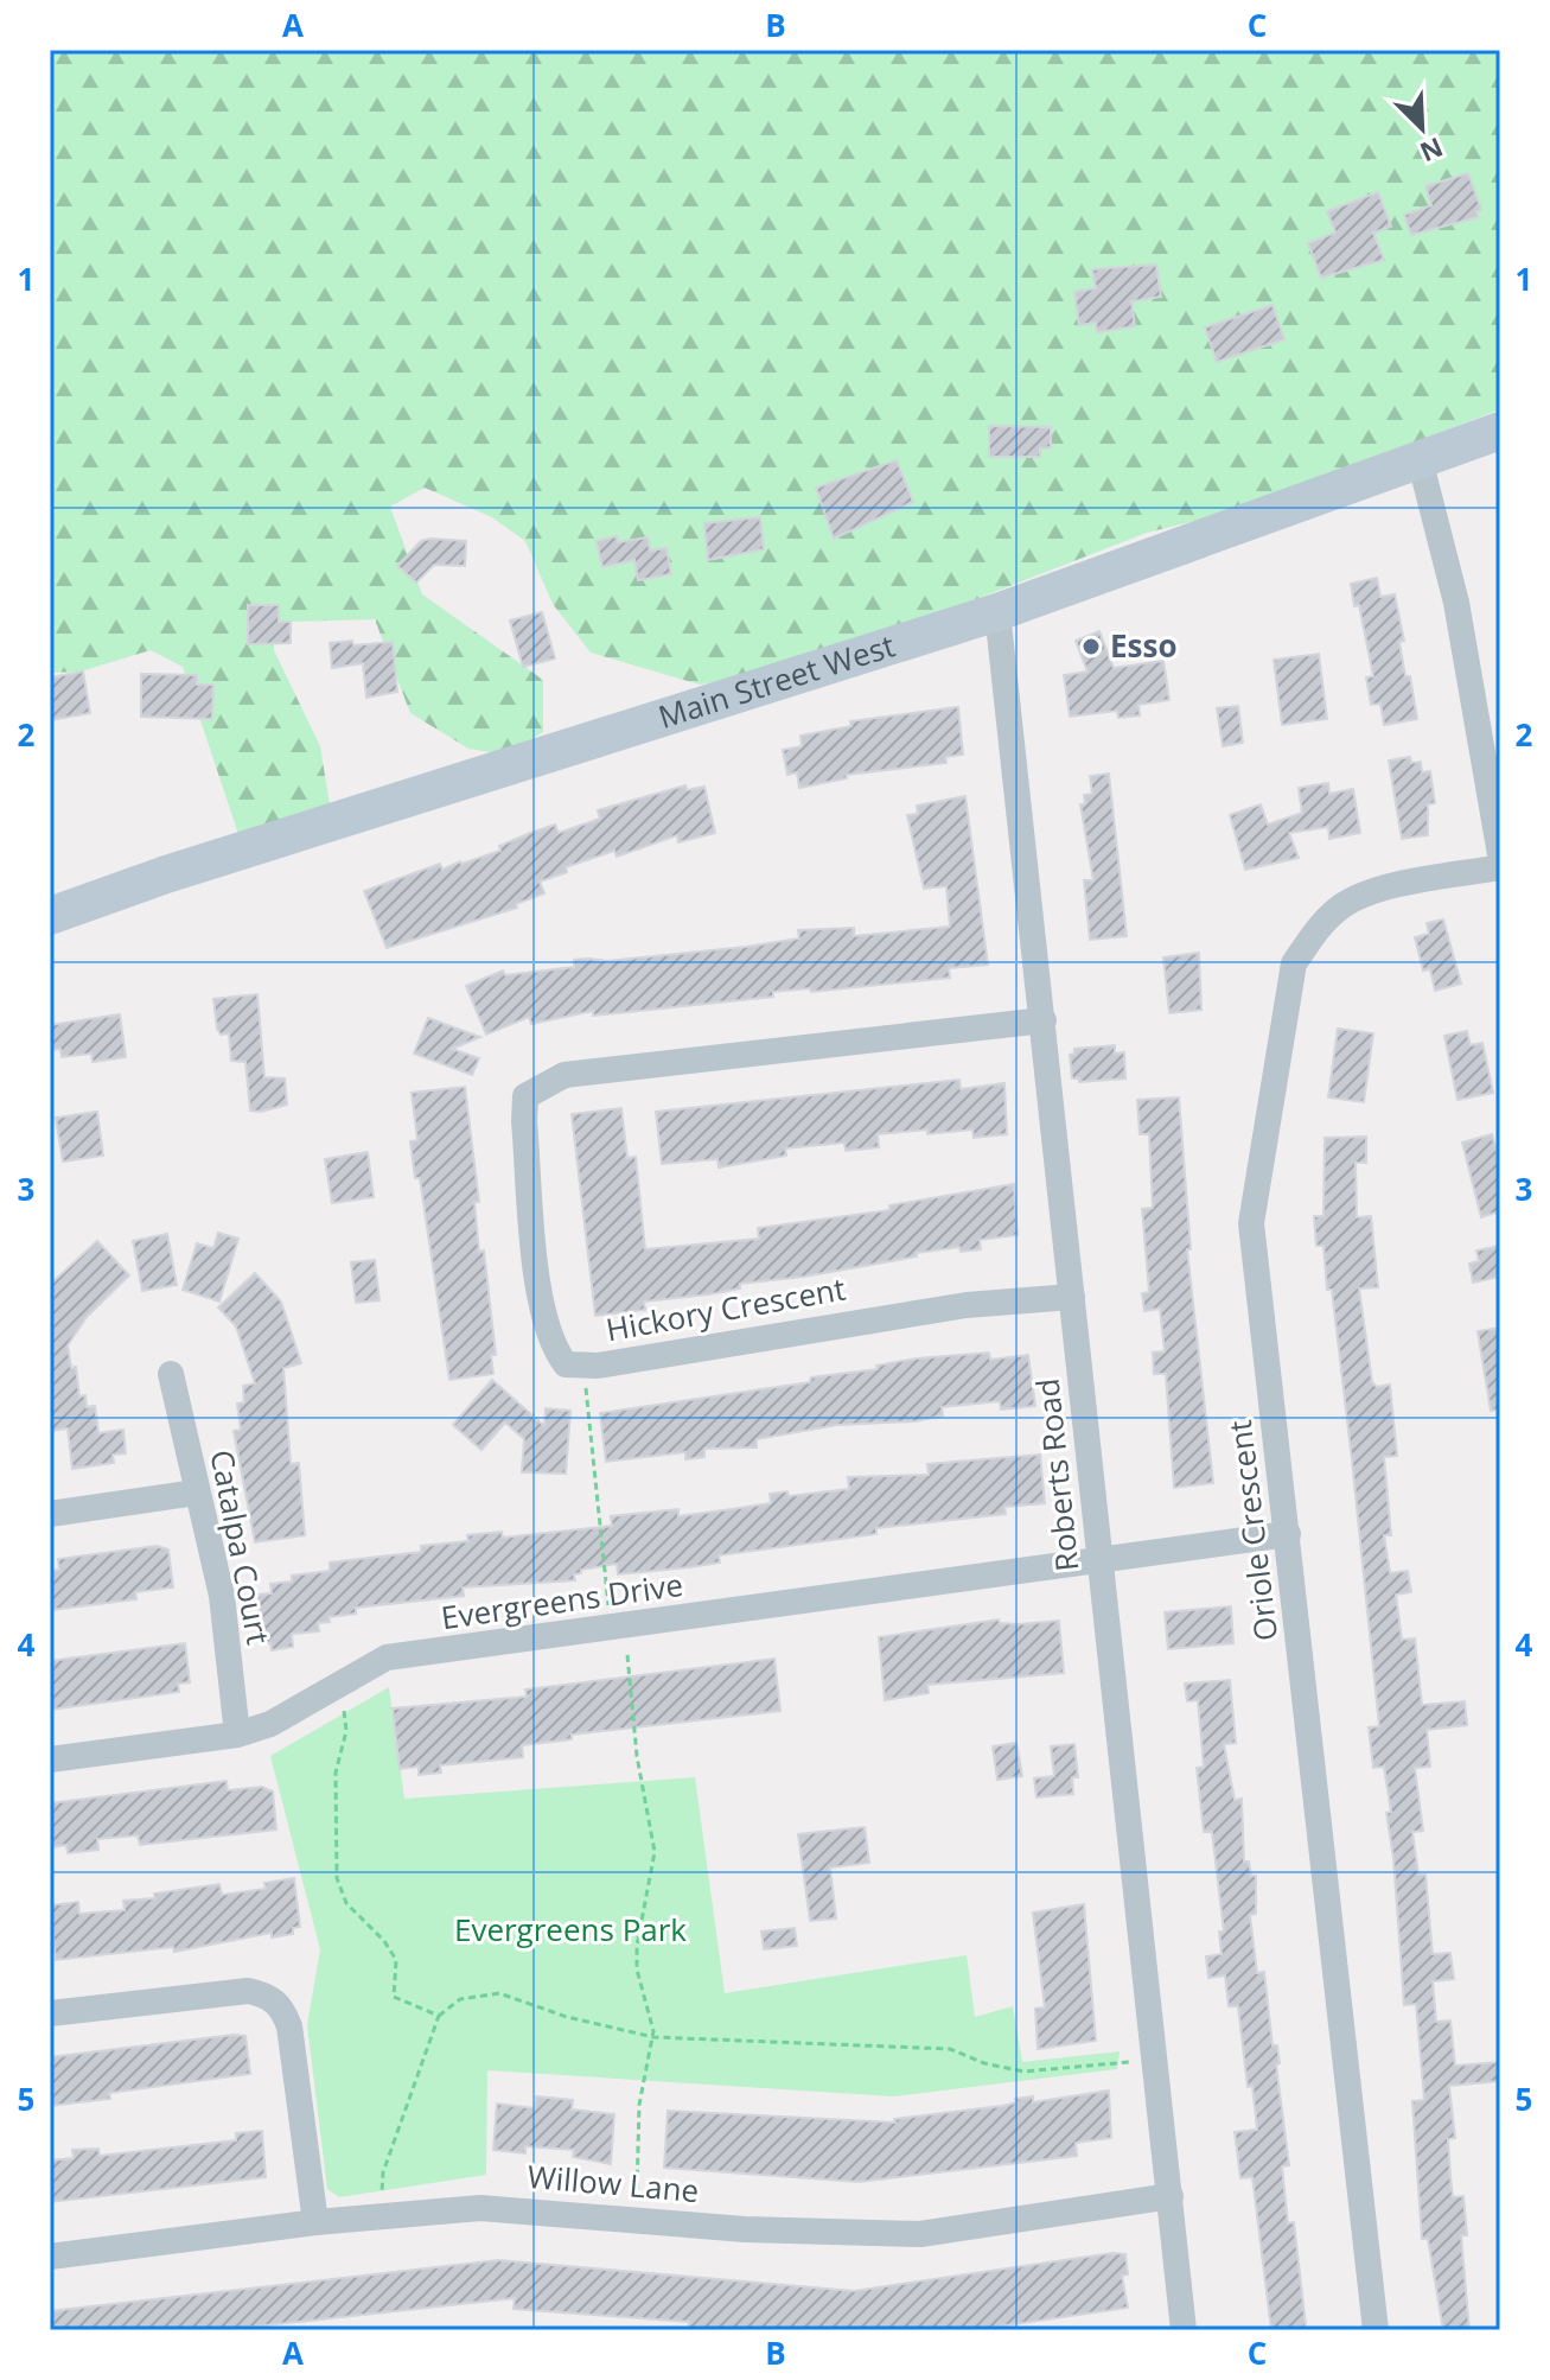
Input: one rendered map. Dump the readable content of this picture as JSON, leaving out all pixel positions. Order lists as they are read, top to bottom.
{
  "streets": {
    "main road": ["Main Street West"],
    "street": [
      "Hickory Crescent",
      "Roberts Road",
      "Oriole Crescent",
      "Catalpa Court",
      "Evergreens Drive",
      "Willow Lane"
    ]
  },
  "crossings": [
    ["Main Street West", "Roberts Road"],
    ["Hickory Crescent", "Roberts Road"],
    ["Roberts Road", "Evergreens Drive"],
    ["Roberts Road", "Willow Lane"],
    ["Oriole Crescent", "Evergreens Drive"],
    ["Catalpa Court", "Evergreens Drive"]
  ],
  "parks": ["Evergreens Park"],
  "places": ["Esso"],
  "north": "bottom right",
  "grid": {
    "columns": ["A", "B", "C"],
    "rows": [
      "1",
      "2",
      "3",
      "4",
      "5"
    ]
  }
}
